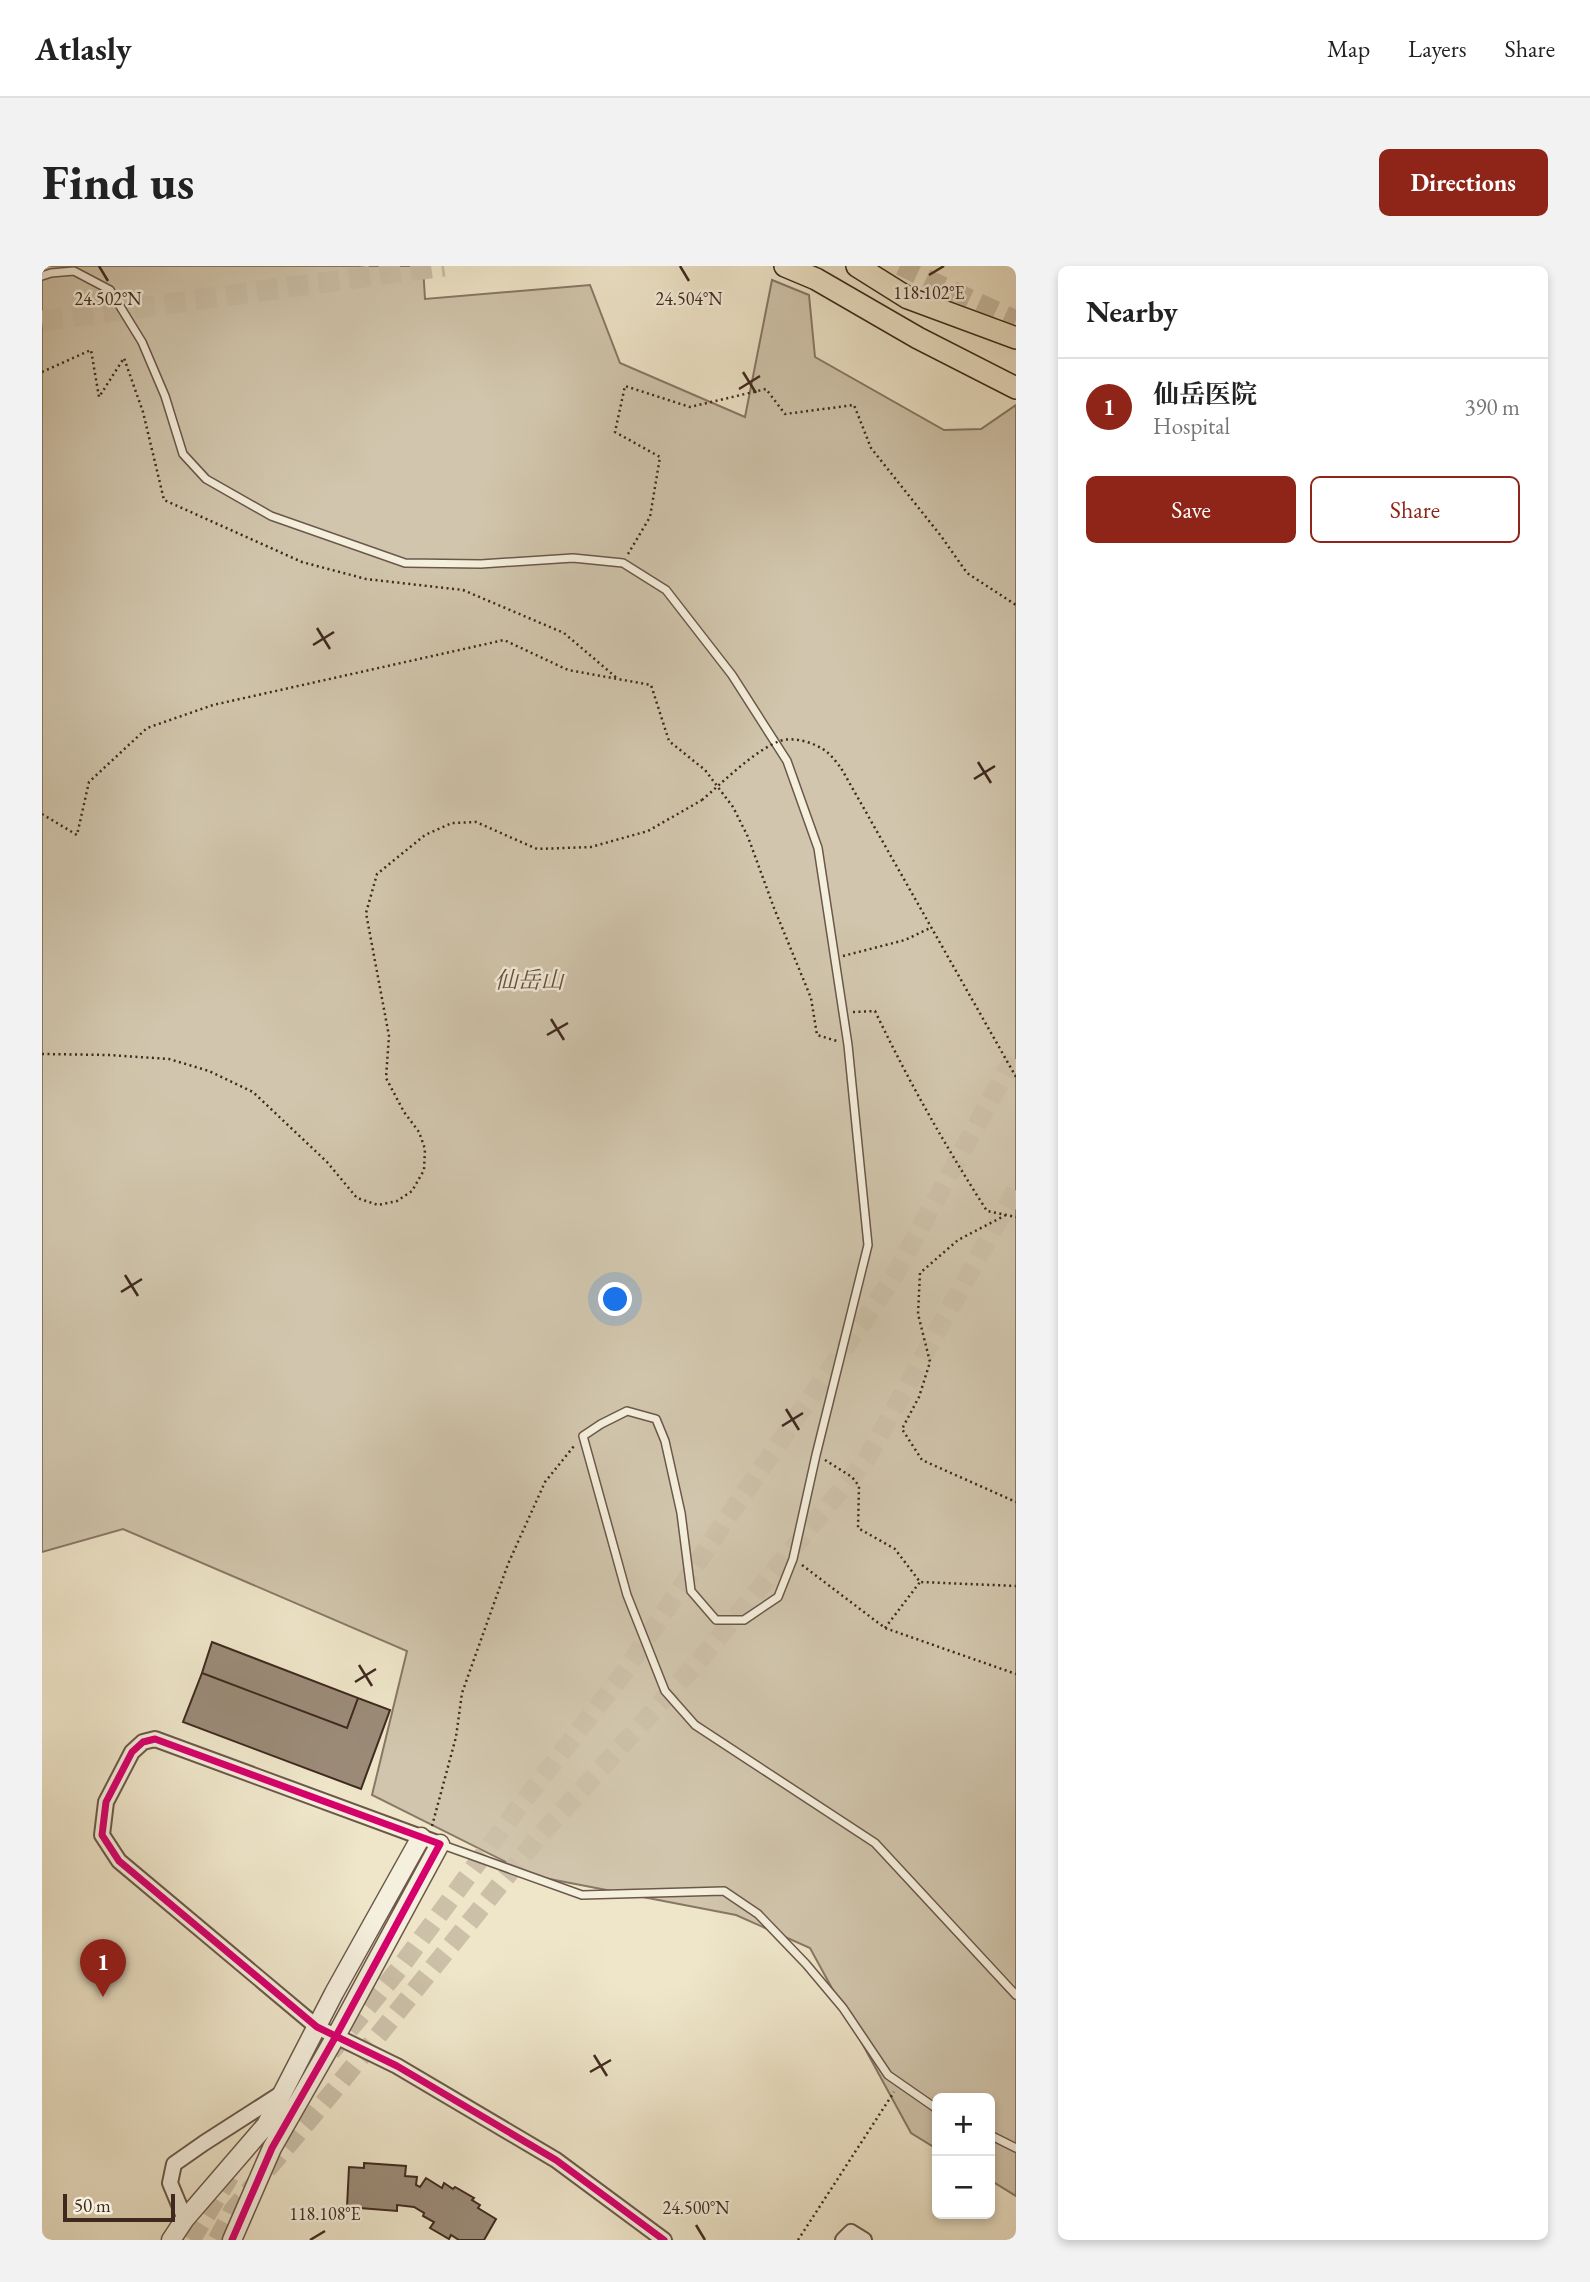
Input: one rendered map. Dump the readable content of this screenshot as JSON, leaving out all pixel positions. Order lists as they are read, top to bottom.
{
  "parks": ["仙岳山"],
  "scale_bar": "50 m",
  "page": {
    "header": "Atlasly",
    "nav": ["Map", "Layers", "Share"],
    "buttons": [
      "Directions",
      ["Save", "Share"]
    ],
    "title": "Find us",
    "heading": "Nearby",
    "list": [
      {
        "mark": "1",
        "name": "仙岳医院",
        "note": "Hospital",
        "value": "390 m"
      }
    ],
    "pins": "1",
    "map_buttons": ["+", "−"],
    "scale": "50 m"
  },
  "coordinates": [
    "118.102°E",
    "24.502°N",
    "24.504°N",
    "24.500°N",
    "118.108°E"
  ]
}
